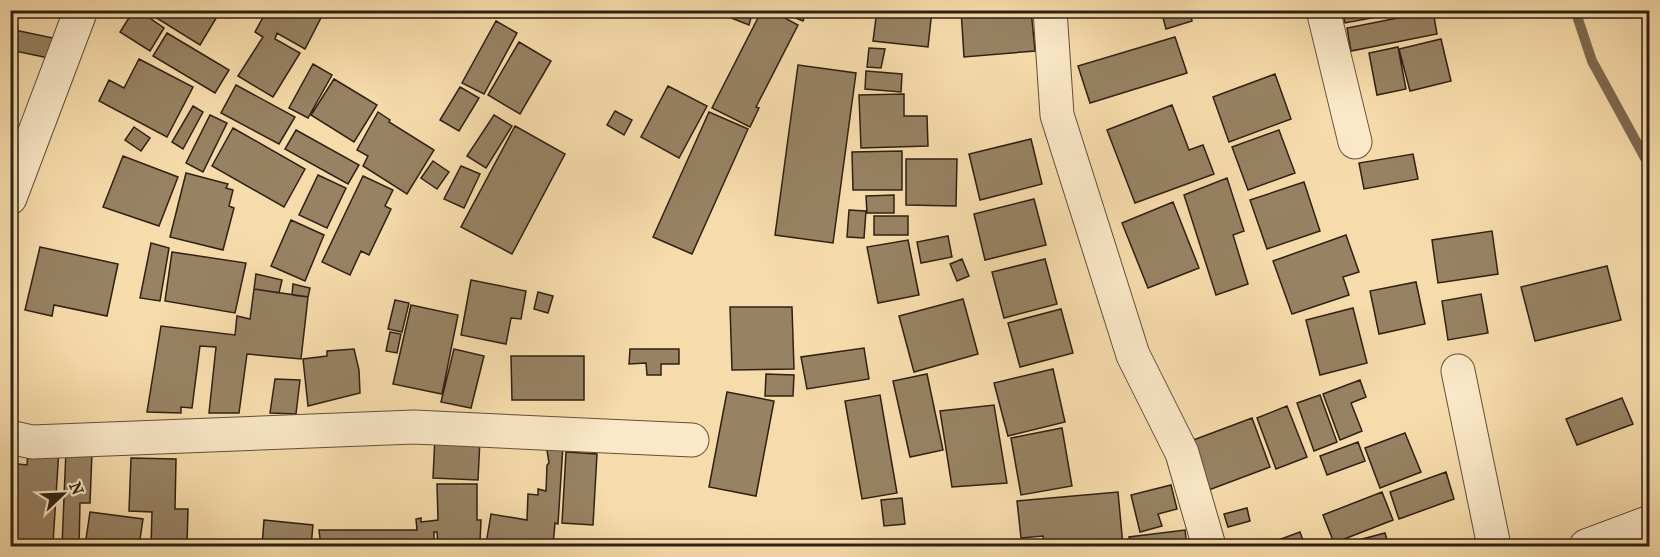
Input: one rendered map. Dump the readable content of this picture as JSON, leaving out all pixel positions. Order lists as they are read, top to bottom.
{
  "north": "top right"
}
